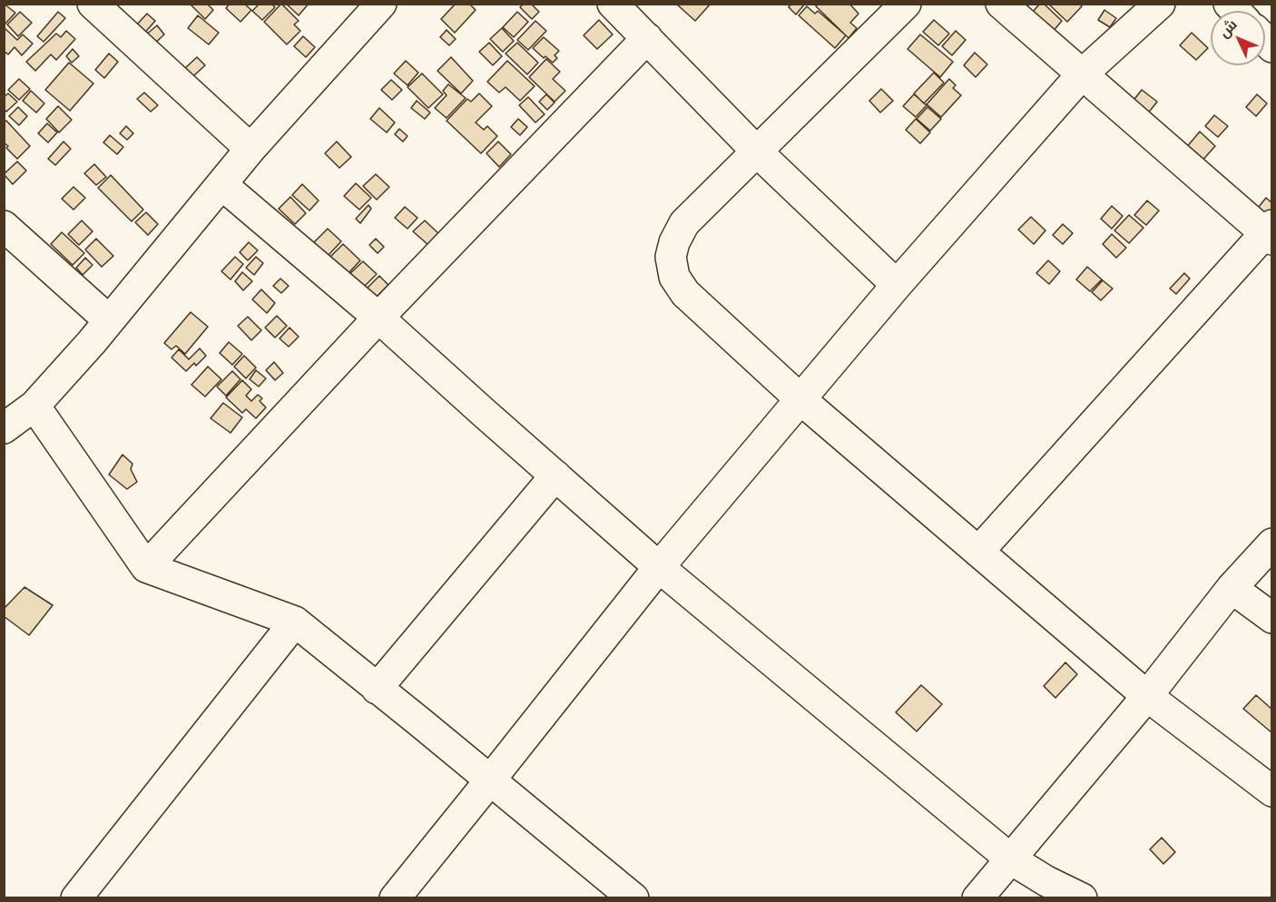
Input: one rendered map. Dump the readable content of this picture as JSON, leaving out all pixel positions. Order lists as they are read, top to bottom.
{
  "north": "top left"
}
